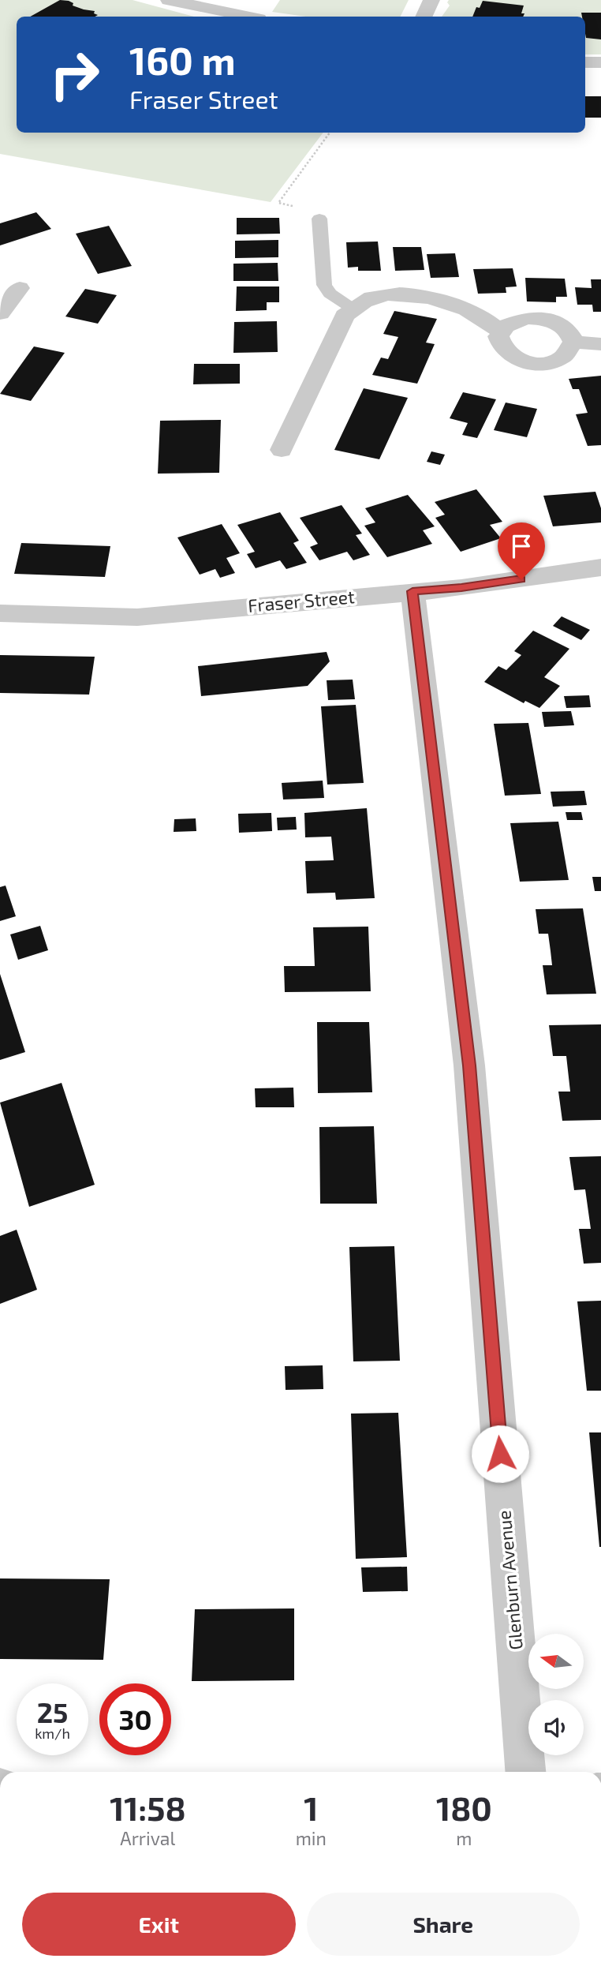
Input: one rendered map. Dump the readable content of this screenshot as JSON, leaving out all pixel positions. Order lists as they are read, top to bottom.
{
  "streets": {
    "street": ["Fraser Street", "Glenburn Avenue"]
  },
  "crossings": [
    ["Fraser Street", "Glenburn Avenue"]
  ],
  "north": "left",
  "page": {
    "turn": ["160 m", "Fraser Street"],
    "speed": "25 km/h",
    "limit": "30",
    "eta": [
      "11:58",
      "Arrival",
      "1",
      "min",
      "180",
      "m"
    ],
    "buttons": ["Exit", "Share"]
  }
}
